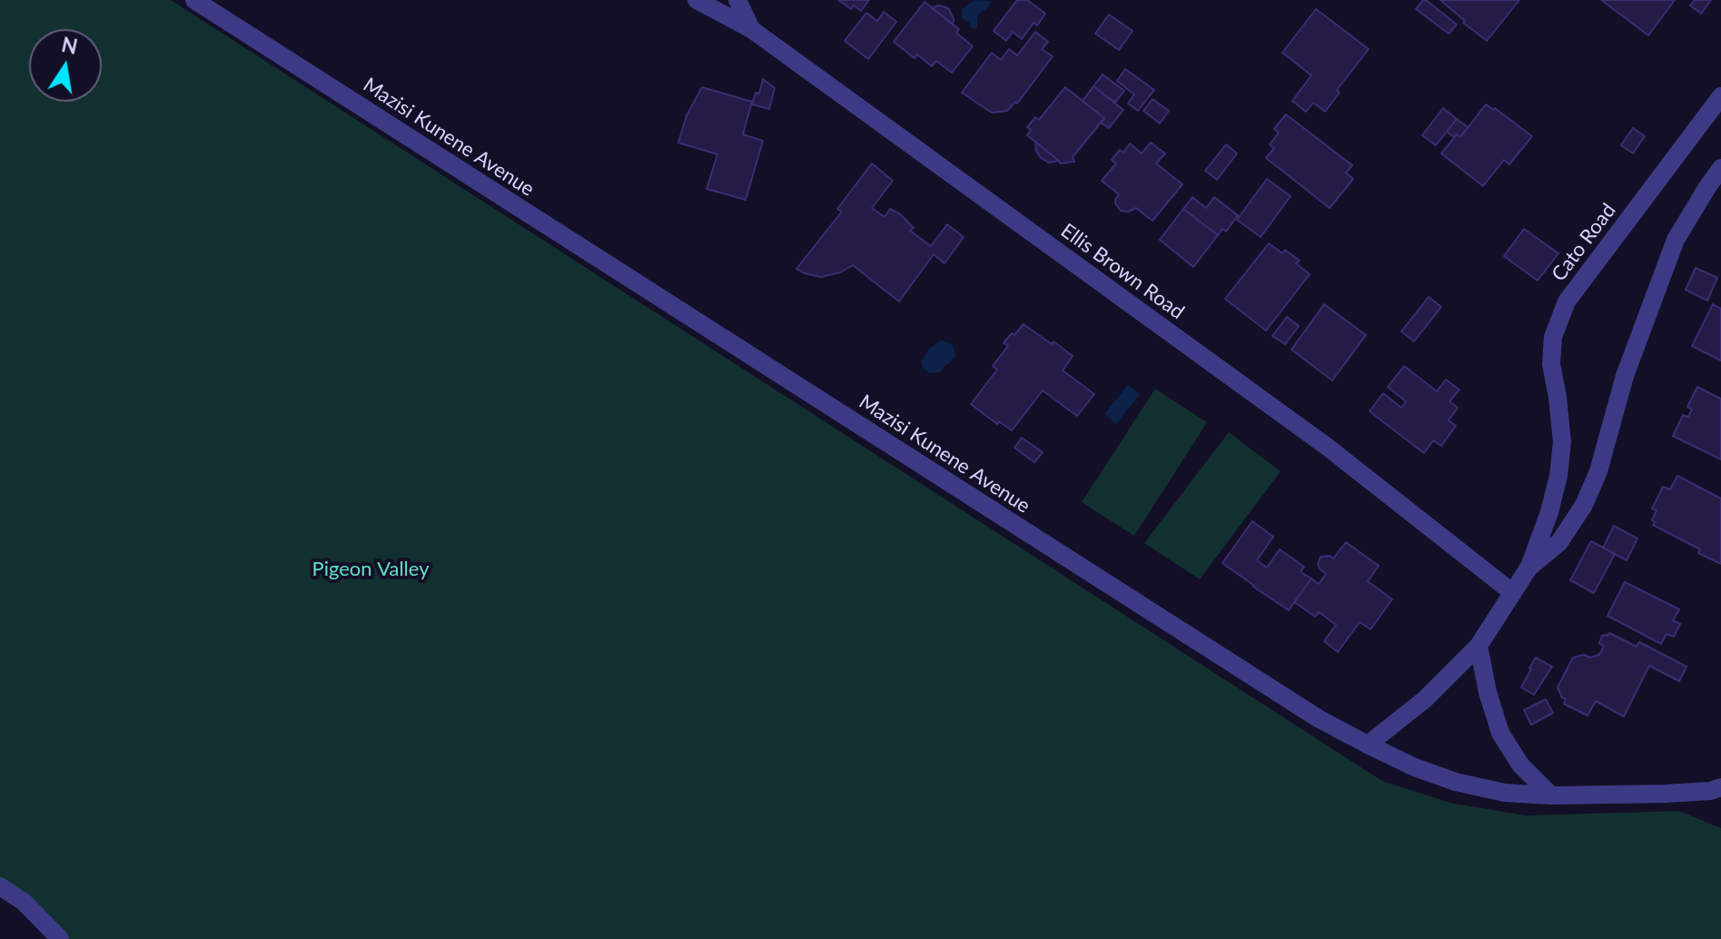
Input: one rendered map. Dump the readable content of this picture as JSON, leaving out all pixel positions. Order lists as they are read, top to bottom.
{
  "streets": {
    "street": ["Mazisi Kunene Avenue", "Cato Road", "Ellis Brown Road"]
  },
  "crossings": [
    ["Mazisi Kunene Avenue", "Cato Road"],
    ["Cato Road", "Ellis Brown Road"]
  ],
  "parks": ["Pigeon Valley"],
  "north": "top"
}
